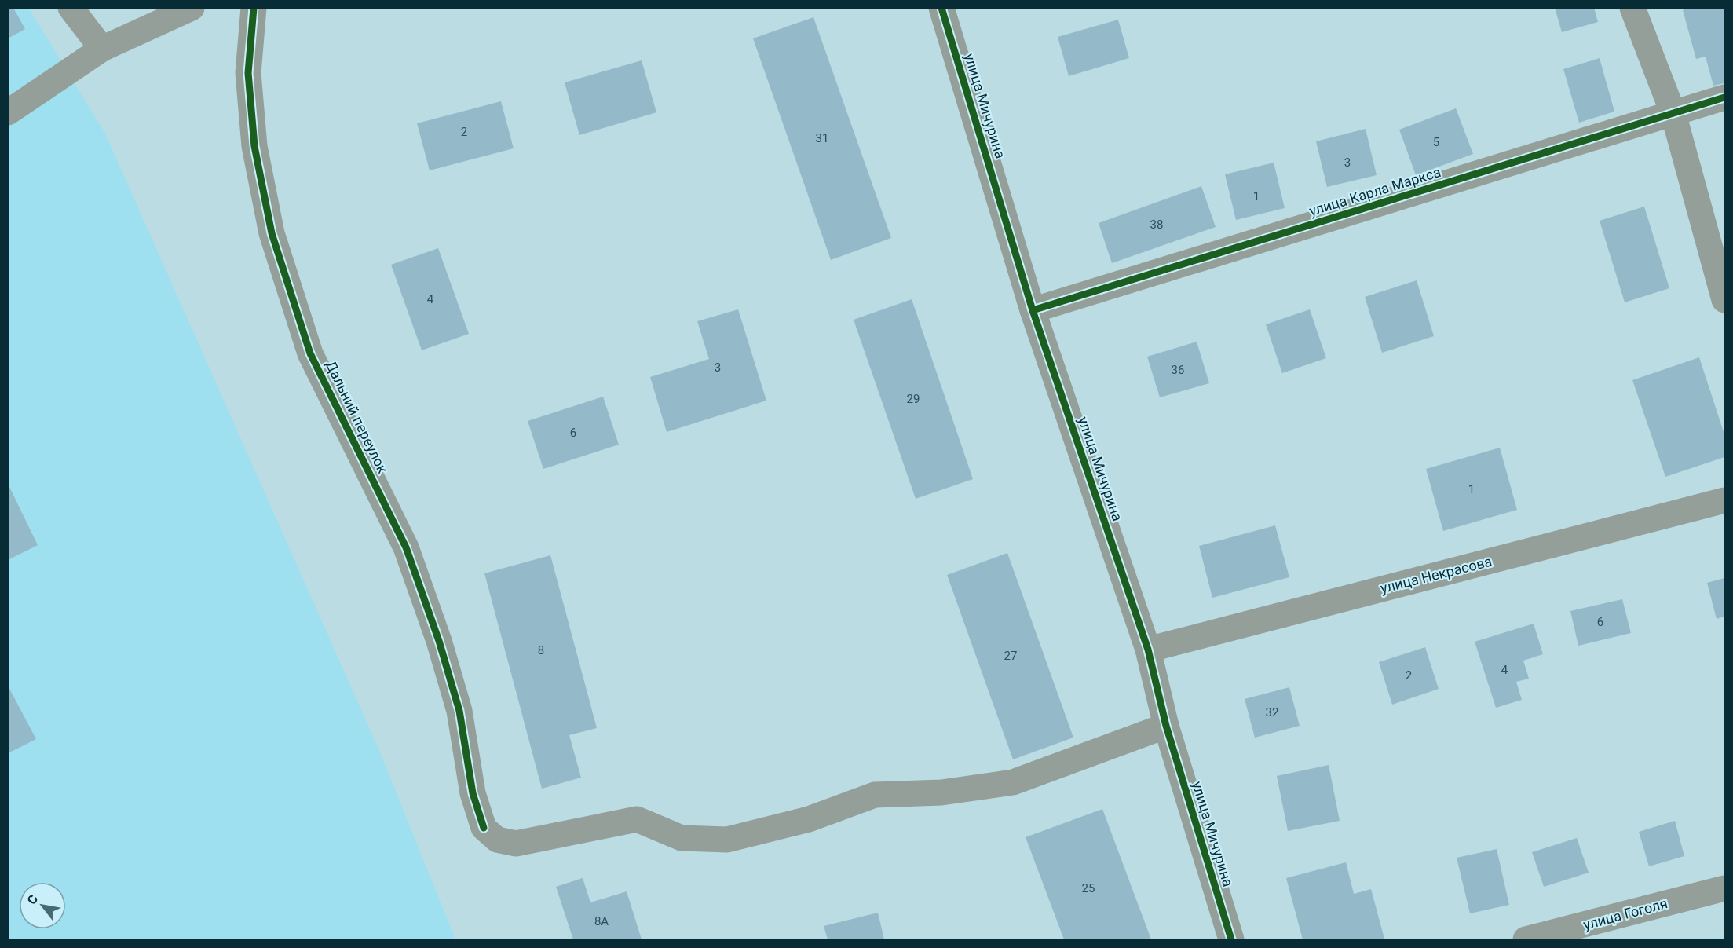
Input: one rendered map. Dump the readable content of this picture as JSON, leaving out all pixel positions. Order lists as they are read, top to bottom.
{
  "streets": {
    "street": [
      "улица Мичурина",
      "улица Карла Маркса",
      "Дальний переулок",
      "улица Некрасова",
      "улица Гоголя"
    ]
  },
  "crossings": [
    ["улица Мичурина", "улица Карла Маркса"],
    ["улица Мичурина", "Дальний переулок"],
    ["улица Мичурина", "улица Некрасова"]
  ],
  "house_numbers": [
    "2",
    "31",
    "5",
    "3",
    "1",
    "38",
    "4",
    "3",
    "36",
    "29",
    "6",
    "1",
    "6",
    "8",
    "27",
    "4",
    "2",
    "32",
    "25",
    "8А"
  ],
  "north": "top left"
}
